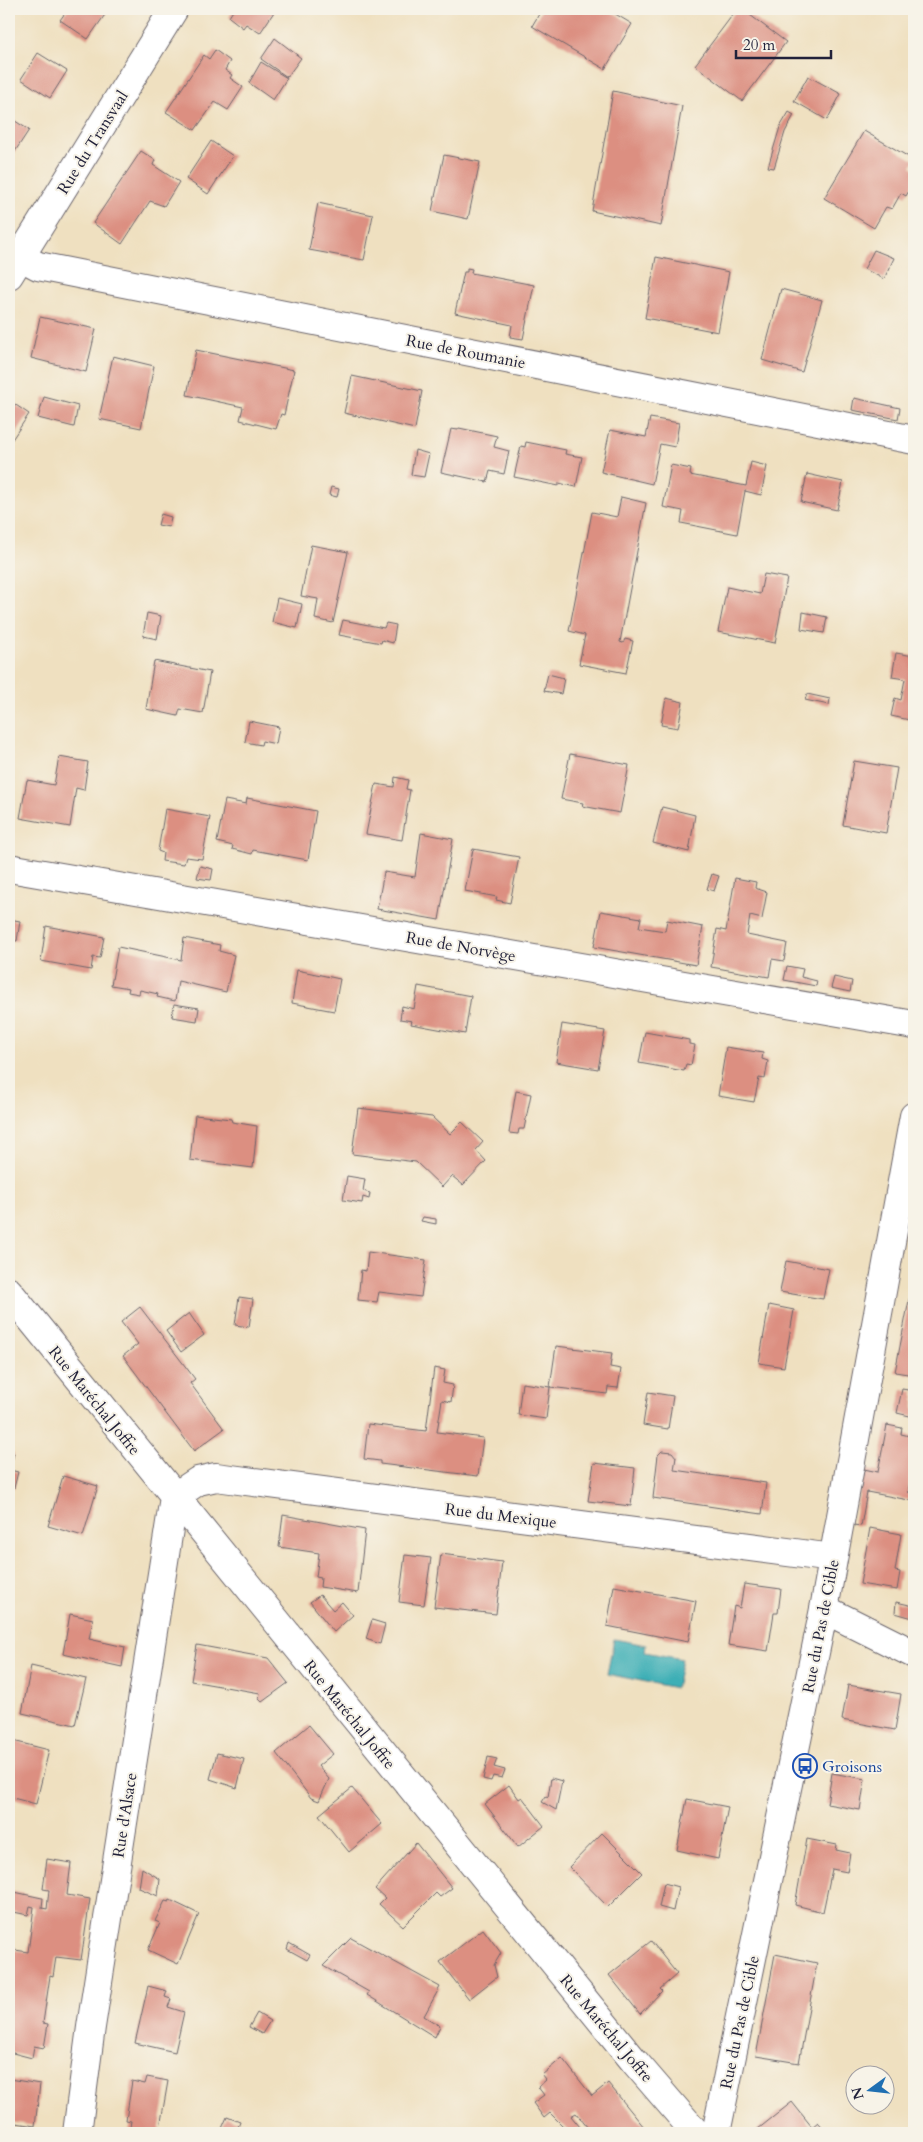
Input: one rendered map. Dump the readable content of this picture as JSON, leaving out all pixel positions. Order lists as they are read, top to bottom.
{
  "streets": {
    "street": [
      "Rue du Transvaal",
      "Rue de Roumanie",
      "Rue de Norvège",
      "Rue Maréchal Joffre",
      "Rue du Mexique",
      "Rue du Pas de Cible",
      "Rue d'Alsace"
    ]
  },
  "crossings": [
    ["Rue du Transvaal", "Rue de Roumanie"],
    ["Rue Maréchal Joffre", "Rue du Mexique"],
    ["Rue Maréchal Joffre", "Rue d'Alsace"],
    ["Rue du Mexique", "Rue du Pas de Cible"],
    ["Rue du Mexique", "Rue d'Alsace"]
  ],
  "places": {
    "bus stop": ["Groisons"]
  },
  "scale_bar": "20 m",
  "north": "left"
}
